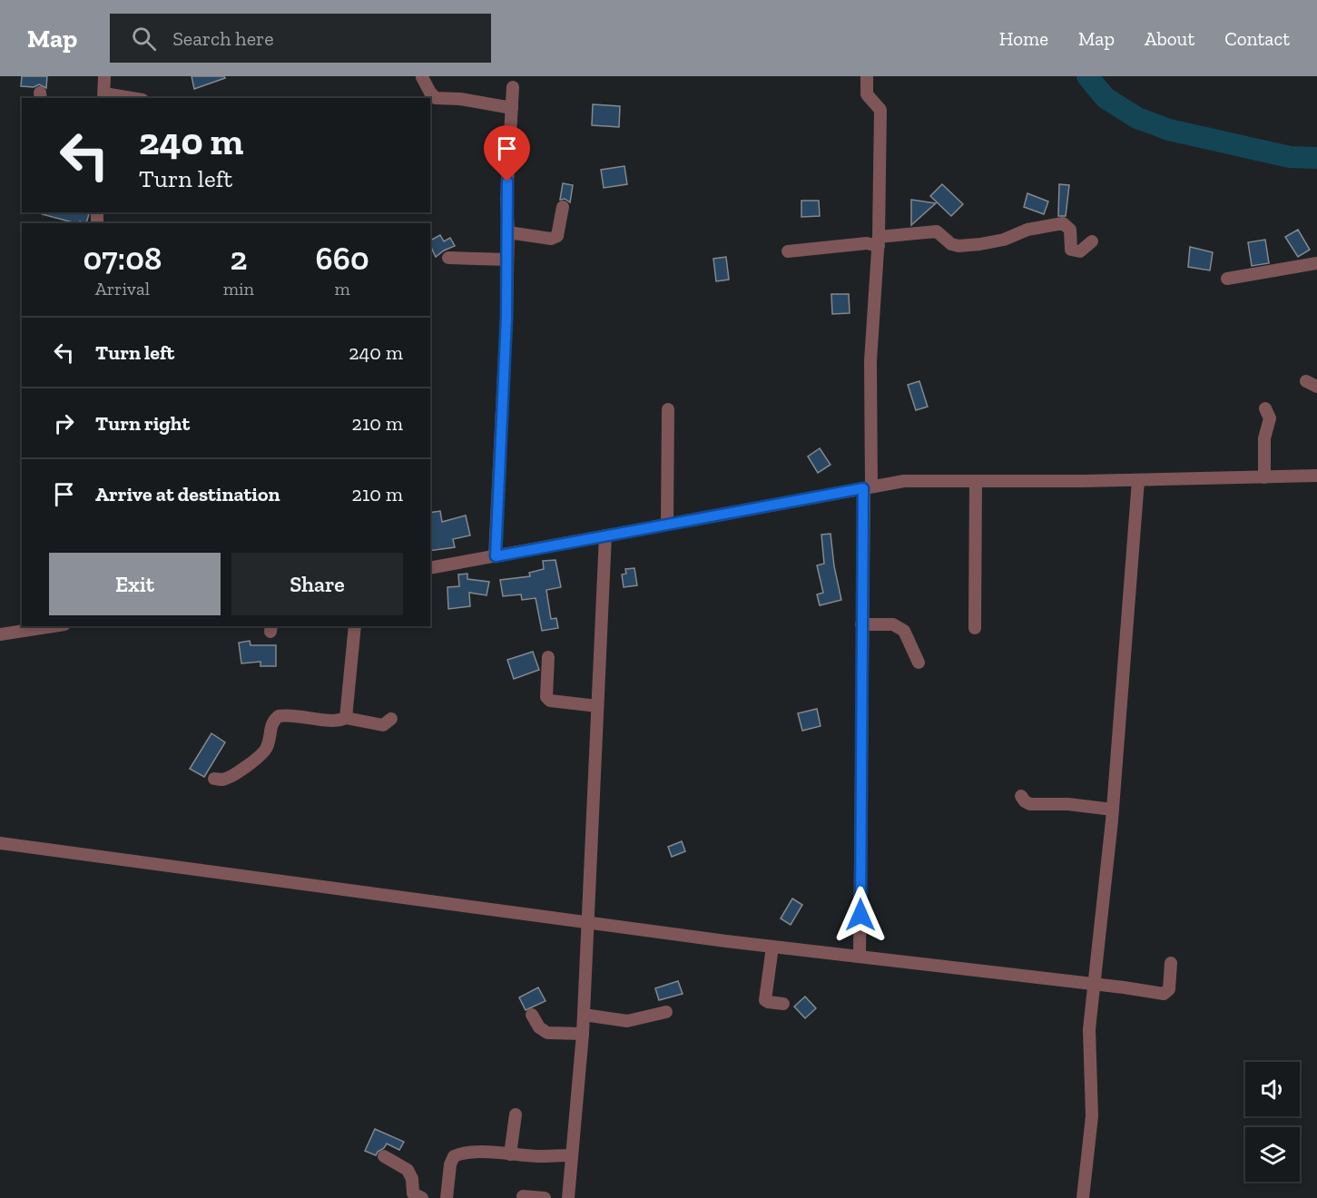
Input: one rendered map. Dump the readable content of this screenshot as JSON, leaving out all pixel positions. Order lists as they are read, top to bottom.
{
  "page": {
    "header": "Map",
    "search": "Search here",
    "nav": [
      "Home",
      "Map",
      "About",
      "Contact"
    ],
    "turn": ["240 m", "Turn left"],
    "eta": [
      "07:08",
      "Arrival",
      "2",
      "min",
      "660",
      "m"
    ],
    "list": [
      {
        "name": "Turn left",
        "value": "240 m"
      },
      {
        "name": "Turn right",
        "value": "210 m"
      },
      {
        "name": "Arrive at destination",
        "value": "210 m"
      }
    ],
    "buttons": ["Exit", "Share"]
  }
}
